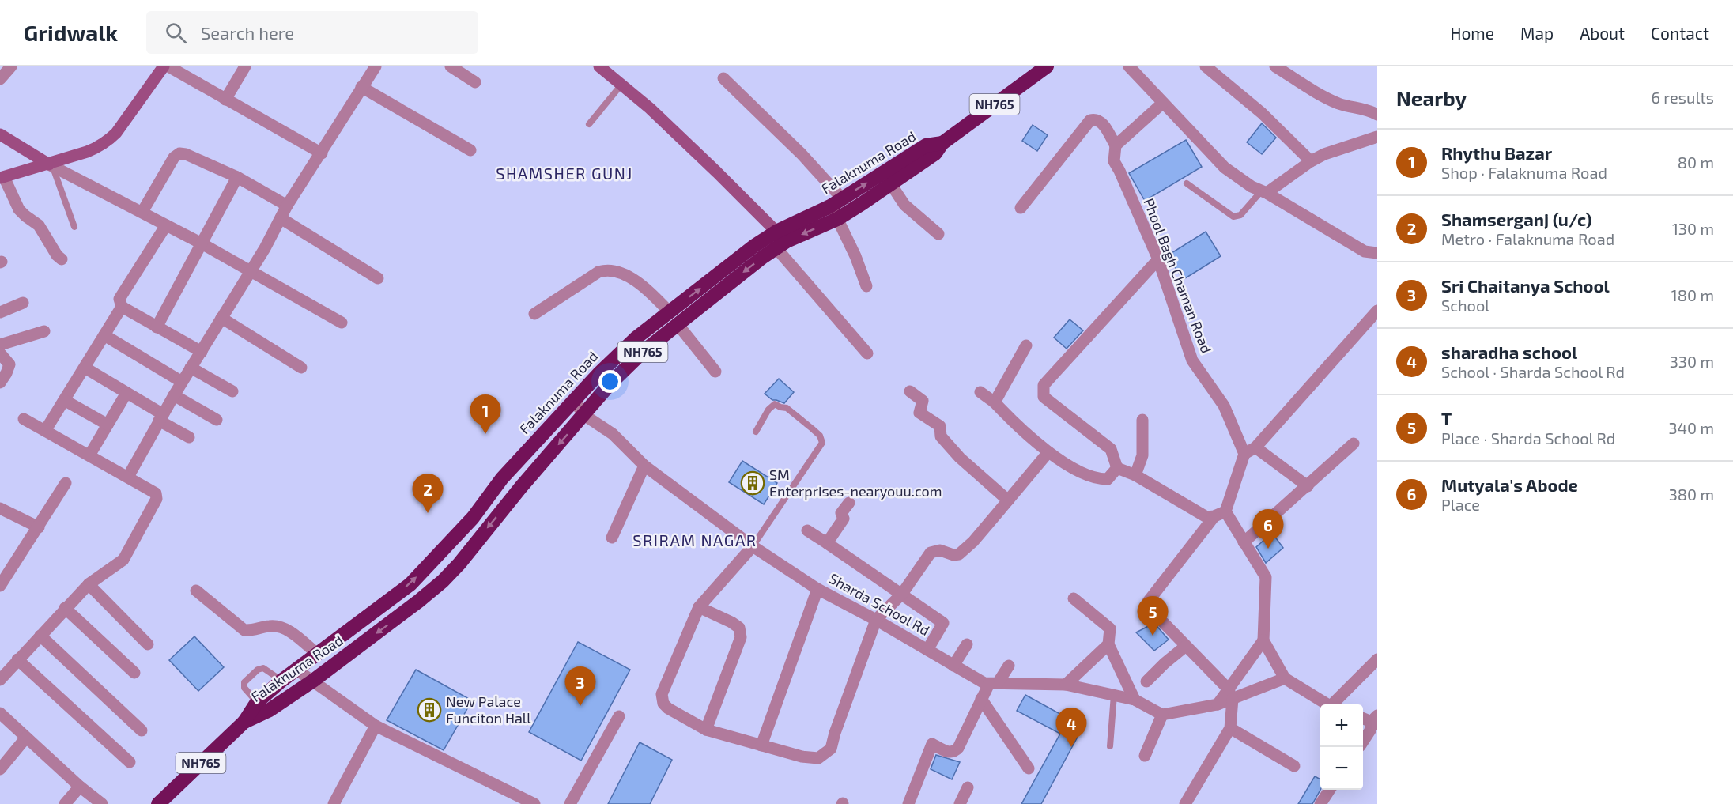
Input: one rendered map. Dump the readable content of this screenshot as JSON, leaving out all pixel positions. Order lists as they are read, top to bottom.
{
  "streets": {
    "highway": ["NH765", "Falaknuma Road"],
    "street": ["Phool Bagh Chaman Road", "Sharda School Rd"]
  },
  "crossings": [
    ["Falaknuma Road", "Sharda School Rd"]
  ],
  "districts": ["SHAMSHER GUNJ", "SRIRAM NAGAR"],
  "places": {
    "building": ["SM Enterprises-nearyouu.com", "New Palace Funciton Hall"]
  },
  "page": {
    "header": "Gridwalk",
    "search": "Search here",
    "nav": [
      "Home",
      "Map",
      "About",
      "Contact"
    ],
    "heading": ["Nearby", "6 results"],
    "list": [
      {
        "mark": "1",
        "name": "Rhythu Bazar",
        "note": "Shop · Falaknuma Road",
        "value": "80 m"
      },
      {
        "mark": "2",
        "name": "Shamserganj (u/c)",
        "note": "Metro · Falaknuma Road",
        "value": "130 m"
      },
      {
        "mark": "3",
        "name": "Sri Chaitanya School",
        "note": "School",
        "value": "180 m"
      },
      {
        "mark": "4",
        "name": "sharadha school",
        "note": "School · Sharda School Rd",
        "value": "330 m"
      },
      {
        "mark": "5",
        "name": "T",
        "note": "Place · Sharda School Rd",
        "value": "340 m"
      },
      {
        "mark": "6",
        "name": "Mutyala's Abode",
        "note": "Place",
        "value": "380 m"
      }
    ],
    "pins": [
      "1",
      "2",
      "6",
      "5",
      "3",
      "4"
    ],
    "map_buttons": ["+", "−"]
  }
}
